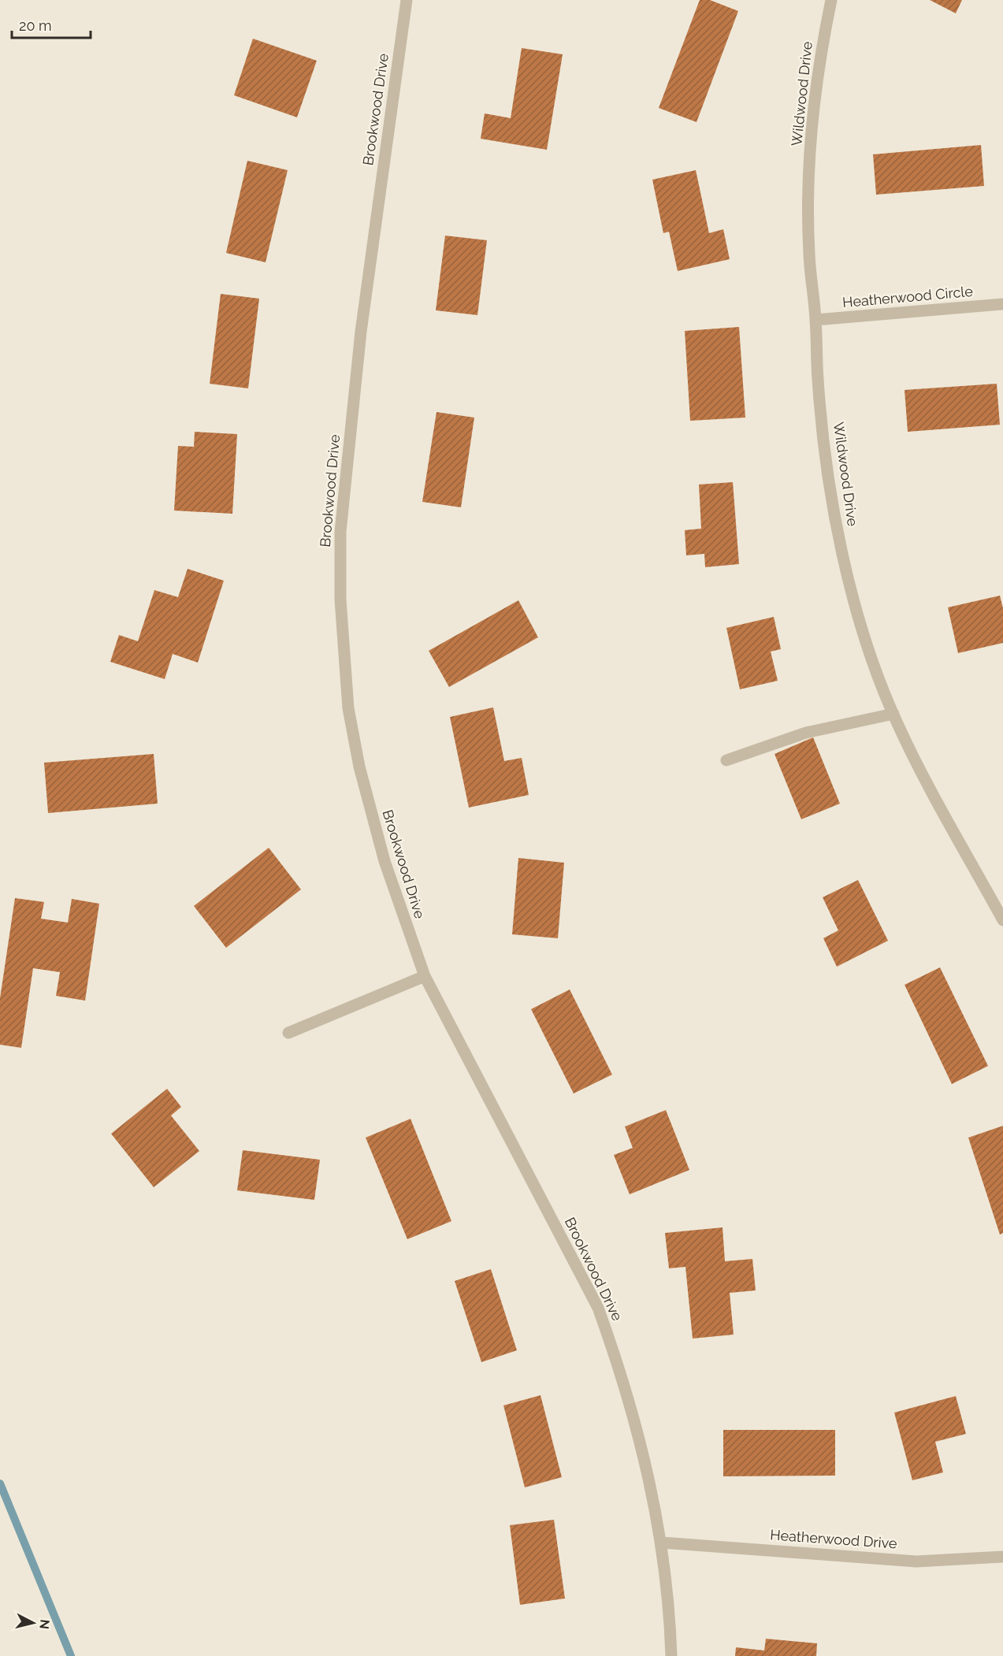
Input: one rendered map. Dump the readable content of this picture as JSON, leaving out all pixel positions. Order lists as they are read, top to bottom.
{
  "streets": {
    "street": [
      "Wildwood Drive",
      "Brookwood Drive",
      "Heatherwood Circle",
      "Heatherwood Drive"
    ]
  },
  "crossings": [
    ["Wildwood Drive", "Heatherwood Circle"],
    ["Brookwood Drive", "Heatherwood Drive"]
  ],
  "scale_bar": "20 m",
  "north": "right"
}
